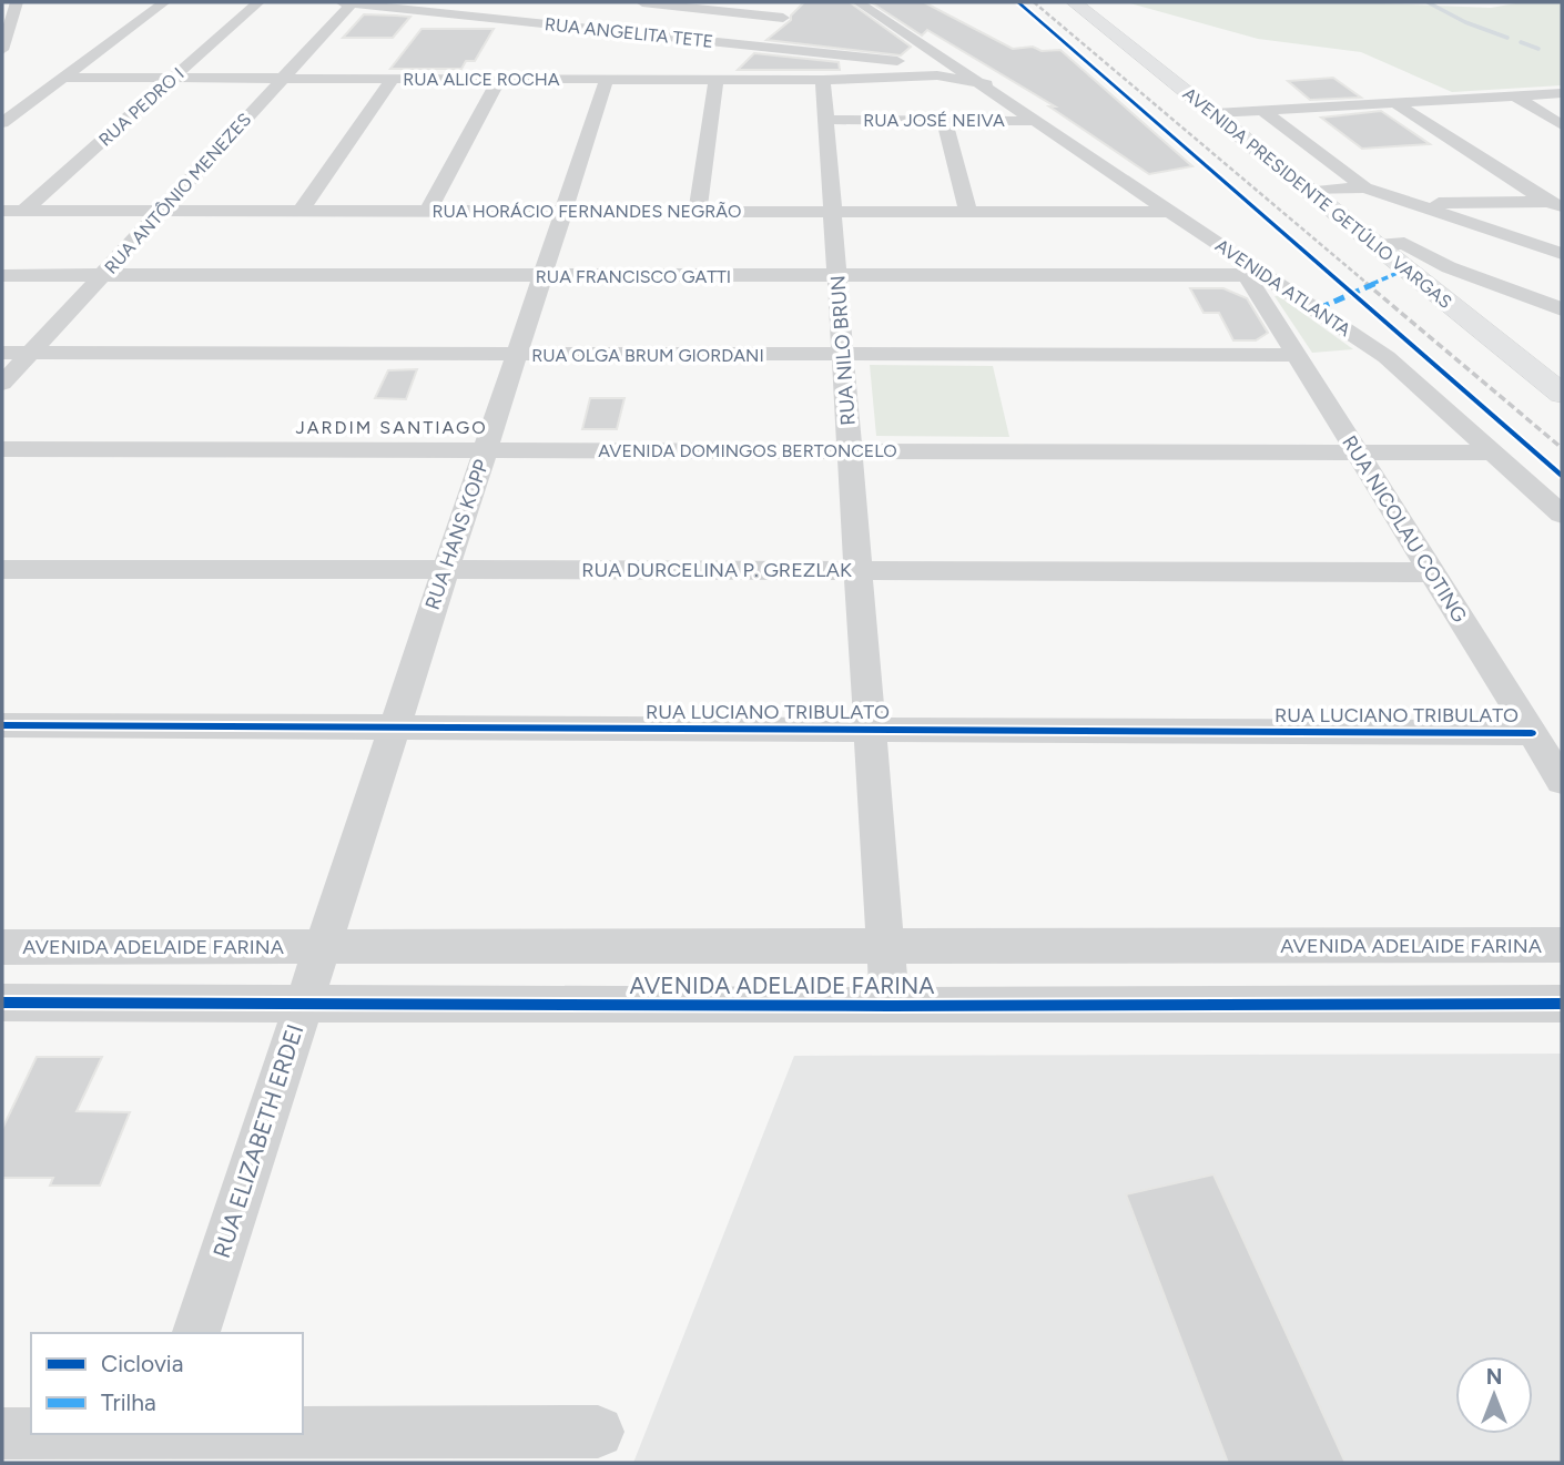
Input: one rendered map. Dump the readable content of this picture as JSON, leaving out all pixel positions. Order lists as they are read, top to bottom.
{
  "streets": {
    "main road": ["AVENIDA PRESIDENTE GETÚLIO VARGAS"],
    "street": [
      "RUA ANGELITA TETE",
      "RUA ALICE ROCHA",
      "RUA PEDRO I",
      "RUA JOSÉ NEIVA",
      "RUA ANTÔNIO MENEZES",
      "RUA HORÁCIO FERNANDES NEGRÃO",
      "RUA FRANCISCO GATTI",
      "AVENIDA ATLANTA",
      "RUA NILO BRUN",
      "RUA OLGA BRUM GIORDANI",
      "AVENIDA DOMINGOS BERTONCELO",
      "RUA NICOLAU COTING",
      "RUA HANS KOPP",
      "RUA DURCELINA P. GREZLAK",
      "RUA LUCIANO TRIBULATO",
      "AVENIDA ADELAIDE FARINA",
      "RUA ELIZABETH ERDEI"
    ]
  },
  "crossings": [
    ["RUA ANGELITA TETE", "RUA ALICE ROCHA"],
    ["RUA ANGELITA TETE", "RUA ANTÔNIO MENEZES"],
    ["RUA ALICE ROCHA", "RUA PEDRO I"],
    ["RUA ALICE ROCHA", "RUA ANTÔNIO MENEZES"],
    ["RUA ALICE ROCHA", "AVENIDA ATLANTA"],
    ["RUA ALICE ROCHA", "RUA NILO BRUN"],
    ["RUA ALICE ROCHA", "RUA HANS KOPP"],
    ["RUA PEDRO I", "RUA HORÁCIO FERNANDES NEGRÃO"],
    ["RUA JOSÉ NEIVA", "AVENIDA ATLANTA"],
    ["RUA JOSÉ NEIVA", "RUA NILO BRUN"],
    ["RUA ANTÔNIO MENEZES", "RUA HORÁCIO FERNANDES NEGRÃO"],
    ["RUA ANTÔNIO MENEZES", "RUA FRANCISCO GATTI"],
    ["RUA ANTÔNIO MENEZES", "RUA OLGA BRUM GIORDANI"],
    ["RUA HORÁCIO FERNANDES NEGRÃO", "AVENIDA ATLANTA"],
    ["RUA HORÁCIO FERNANDES NEGRÃO", "RUA NILO BRUN"],
    ["RUA HORÁCIO FERNANDES NEGRÃO", "RUA HANS KOPP"],
    ["RUA FRANCISCO GATTI", "AVENIDA ATLANTA"],
    ["RUA FRANCISCO GATTI", "RUA NILO BRUN"],
    ["RUA FRANCISCO GATTI", "RUA NICOLAU COTING"],
    ["RUA FRANCISCO GATTI", "RUA HANS KOPP"],
    ["AVENIDA ATLANTA", "AVENIDA DOMINGOS BERTONCELO"],
    ["AVENIDA ATLANTA", "RUA NICOLAU COTING"],
    ["RUA NILO BRUN", "RUA OLGA BRUM GIORDANI"],
    ["RUA NILO BRUN", "AVENIDA DOMINGOS BERTONCELO"],
    ["RUA NILO BRUN", "RUA DURCELINA P. GREZLAK"],
    ["RUA NILO BRUN", "RUA LUCIANO TRIBULATO"],
    ["RUA NILO BRUN", "AVENIDA ADELAIDE FARINA"],
    ["RUA OLGA BRUM GIORDANI", "RUA NICOLAU COTING"],
    ["RUA OLGA BRUM GIORDANI", "RUA HANS KOPP"],
    ["AVENIDA DOMINGOS BERTONCELO", "RUA NICOLAU COTING"],
    ["AVENIDA DOMINGOS BERTONCELO", "RUA HANS KOPP"],
    ["RUA NICOLAU COTING", "RUA DURCELINA P. GREZLAK"],
    ["RUA NICOLAU COTING", "RUA LUCIANO TRIBULATO"],
    ["RUA HANS KOPP", "RUA DURCELINA P. GREZLAK"],
    ["RUA HANS KOPP", "RUA LUCIANO TRIBULATO"],
    ["RUA HANS KOPP", "AVENIDA ADELAIDE FARINA"],
    ["RUA HANS KOPP", "RUA ELIZABETH ERDEI"],
    ["AVENIDA ADELAIDE FARINA", "RUA ELIZABETH ERDEI"]
  ],
  "districts": ["JARDIM SANTIAGO"],
  "legend": ["Ciclovia", "Trilha"],
  "north": "top"
}
